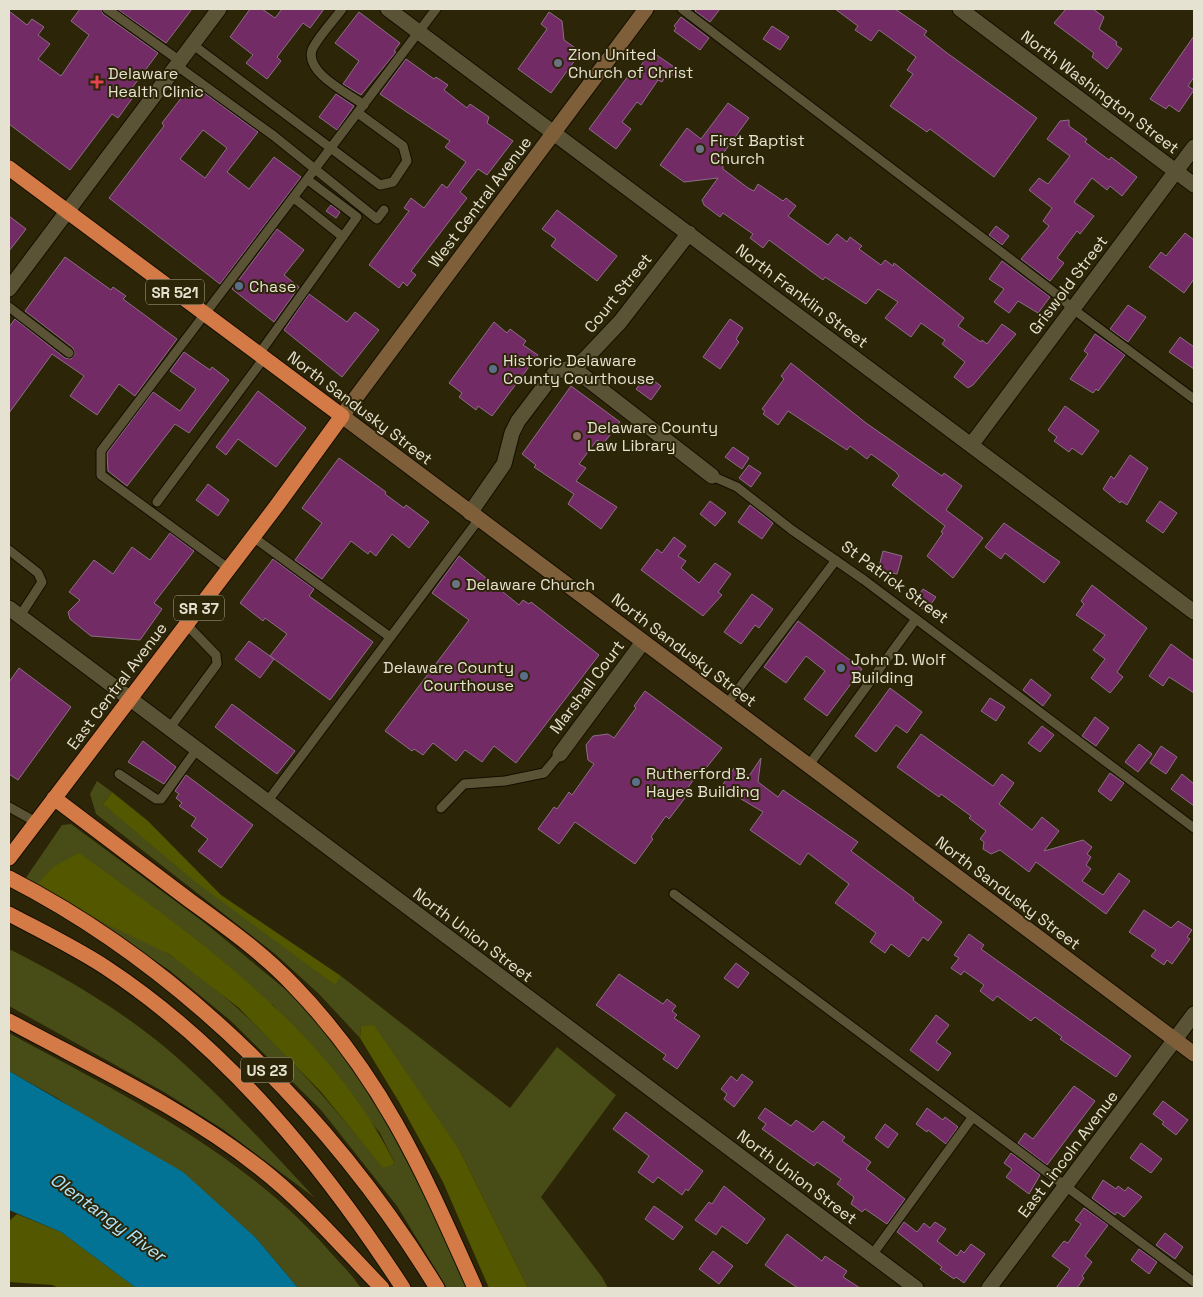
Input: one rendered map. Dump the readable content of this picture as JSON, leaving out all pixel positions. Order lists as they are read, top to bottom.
{
  "streets": {
    "highway": [
      "SR 521",
      "North Sandusky Street",
      "SR 37",
      "East Central Avenue",
      "US 23"
    ],
    "street": [
      "North Washington Street",
      "West Central Avenue",
      "Griswold Street",
      "Court Street",
      "North Franklin Street",
      "St Patrick Street",
      "Marshall Court",
      "North Union Street",
      "East Lincoln Avenue"
    ]
  },
  "crossings": [
    ["North Washington Street", "Griswold Street"],
    ["West Central Avenue", "North Franklin Street"],
    ["West Central Avenue", "North Sandusky Street"],
    ["West Central Avenue", "East Central Avenue"],
    ["Griswold Street", "North Franklin Street"],
    ["Court Street", "North Franklin Street"],
    ["Court Street", "North Sandusky Street"],
    ["Court Street", "St Patrick Street"],
    ["North Sandusky Street", "East Central Avenue"],
    ["North Sandusky Street", "Marshall Court"],
    ["North Sandusky Street", "East Lincoln Avenue"],
    ["East Central Avenue", "North Union Street"]
  ],
  "water": ["Olentangy River"],
  "places": {
    "other": [
      "Zion United Church of Christ",
      "First Baptist Church",
      "Chase",
      "Historic Delaware County Courthouse",
      "Delaware County Law Library",
      "Delaware Church",
      "John D. Wolf Building",
      "Delaware County Courthouse",
      "Rutherford B. Hayes Building"
    ],
    "health": ["Delaware Health Clinic"]
  }
}
